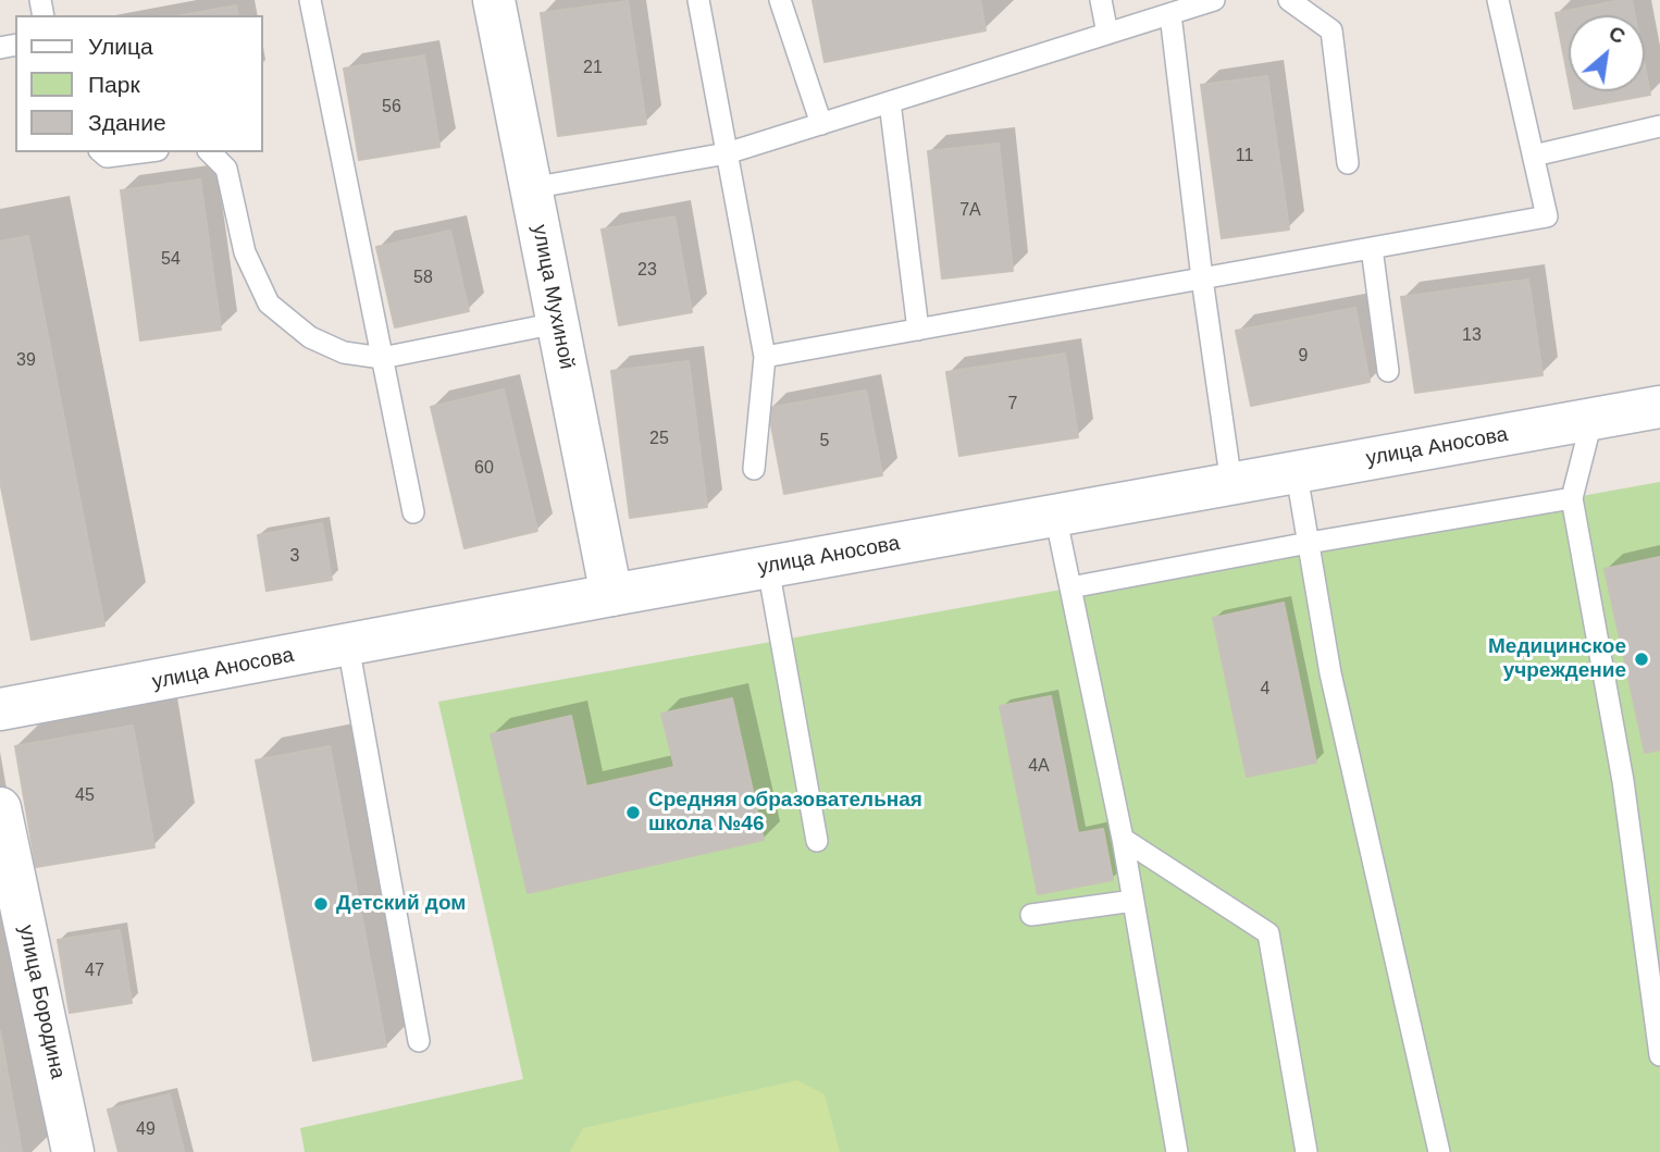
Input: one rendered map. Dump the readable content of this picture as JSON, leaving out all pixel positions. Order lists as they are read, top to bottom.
{
  "streets": {
    "street": ["улица Мухиной", "улица Аносова", "улица Бородина"]
  },
  "crossings": [
    ["улица Мухиной", "улица Аносова"]
  ],
  "places": ["Медицинское учреждение", "Средняя образовательная школа №46", "Детский дом"],
  "house_numbers": [
    "21",
    "56",
    "11",
    "7А",
    "54",
    "23",
    "58",
    "13",
    "9",
    "39",
    "7",
    "25",
    "5",
    "60",
    "3",
    "4",
    "4А",
    "45",
    "47",
    "49"
  ],
  "legend": ["Улица", "Парк", "Здание"],
  "north": "top right"
}
